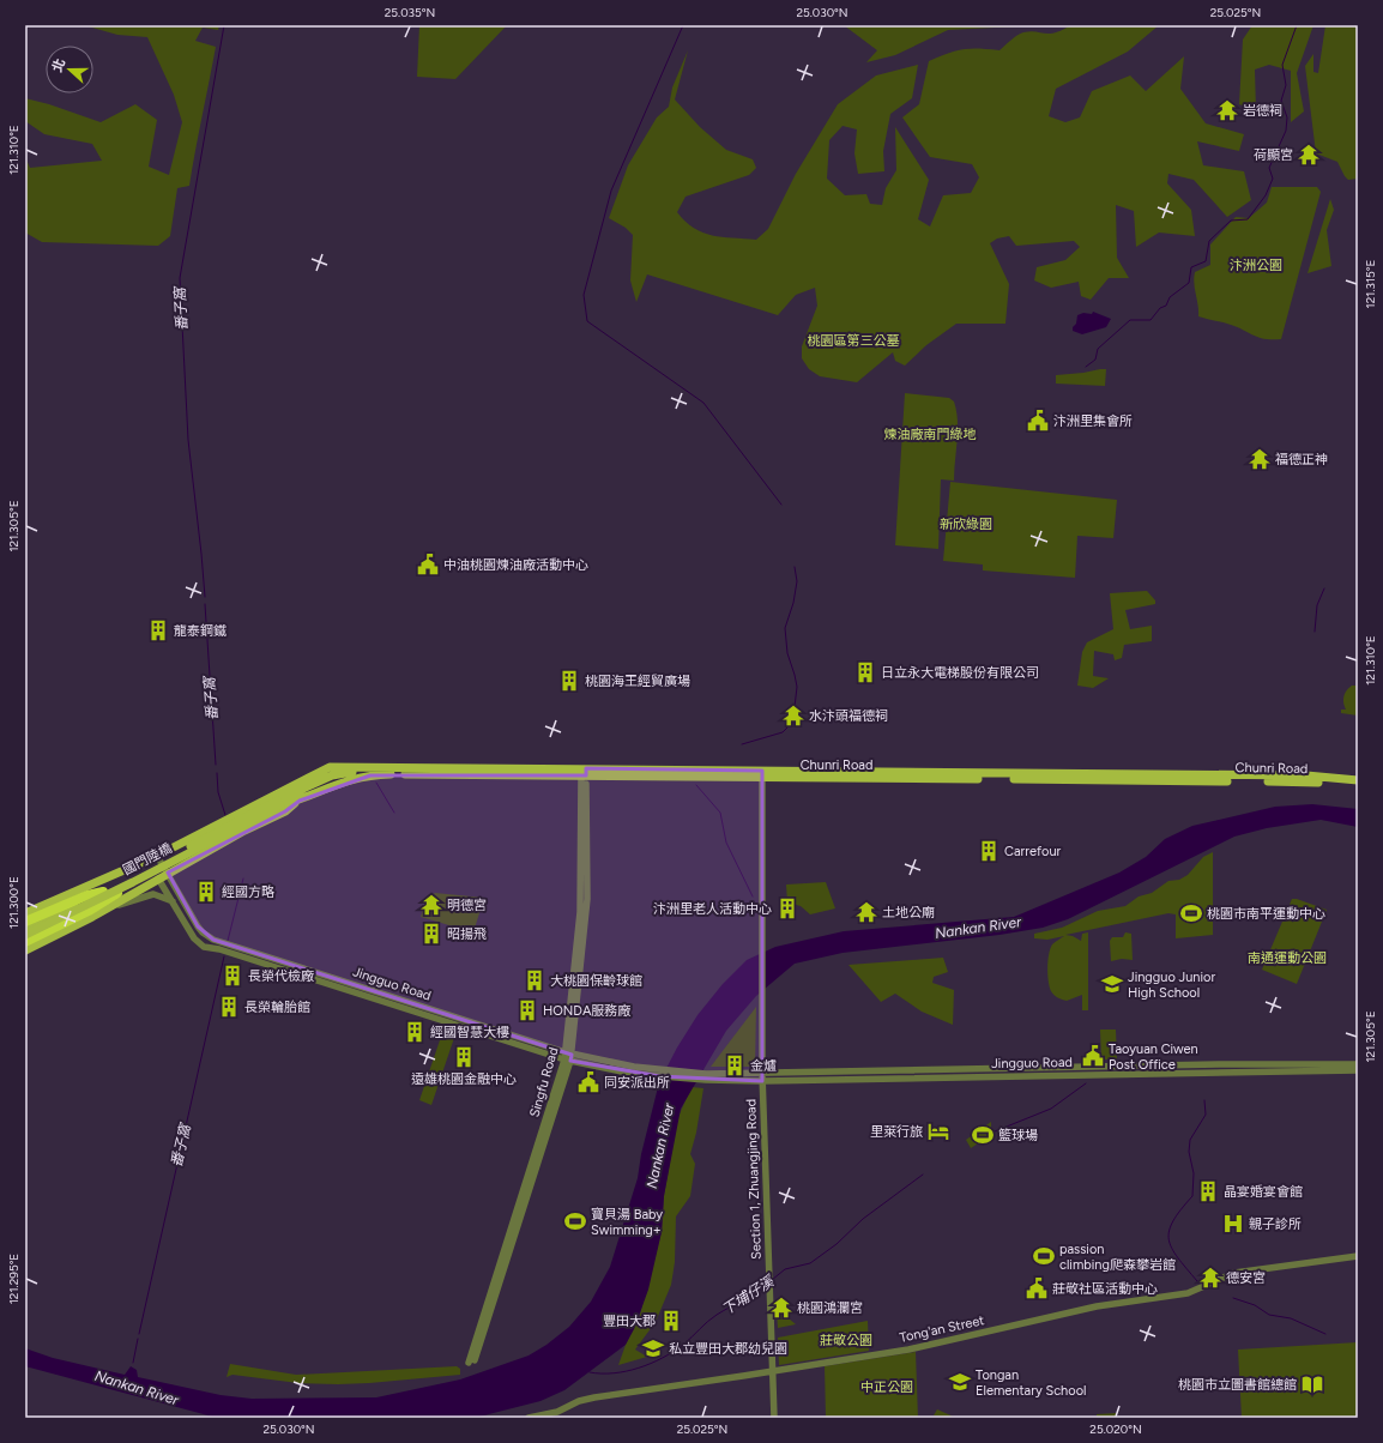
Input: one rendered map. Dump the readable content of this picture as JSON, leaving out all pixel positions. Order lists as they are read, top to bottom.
{
  "streets": {
    "main road": ["Chunri Road", "國門陸橋"],
    "street": [
      "Jingguo Road",
      "Singfu Road",
      "Section 1, Zhuangjing Road",
      "Tong'an Street"
    ]
  },
  "crossings": [
    ["Chunri Road", "Singfu Road"],
    ["Chunri Road", "Section 1, Zhuangjing Road"],
    ["Jingguo Road", "Singfu Road"],
    ["Jingguo Road", "Section 1, Zhuangjing Road"],
    ["Section 1, Zhuangjing Road", "Tong'an Street"]
  ],
  "water": ["番子窩", "Nankan River", "下埔仔溪"],
  "parks": [
    "汴洲公園",
    "桃園區第三公墓",
    "煉油廠南門綠地",
    "新欣綠園",
    "南通運動公園",
    "莊敬公園",
    "中正公園"
  ],
  "places": {
    "temple": [
      "岩德祠",
      "荷顯宮",
      "福德正神",
      "水汴頭福德祠",
      "明德宮",
      "土地公廟",
      "德安宮",
      "桃園鴻瀾宮"
    ],
    "public building": [
      "汴洲里集會所",
      "中油桃園煉油廠活動中心",
      "Taoyuan Ciwen Post Office",
      "同安派出所",
      "莊敬社區活動中心"
    ],
    "building": [
      "龍泰鋼鐵",
      "日立永大電梯股份有限公司",
      "桃園海王經貿廣場",
      "Carrefour",
      "經國方略",
      "汴洲里老人活動中心",
      "昭揚飛",
      "長榮代檢廠",
      "大桃園保齡球館",
      "長榮輪胎館",
      "HONDA服務廠",
      "經國智慧大樓",
      "遠雄桃園金融中心",
      "金爐",
      "晶宴婚宴會館",
      "豐田大郡"
    ],
    "sports": [
      "桃園市南平運動中心",
      "籃球場",
      "寶貝湯 Baby Swimming+",
      "passion climbing爬森攀岩館"
    ],
    "school or university": ["Jingguo Junior High School", "私立豐田大郡幼兒園", "Tongan Elementary School"],
    "hotel": ["里萊行旅"],
    "hospital": ["親子診所"],
    "library": ["桃園市立圖書館總館"]
  },
  "north": "left",
  "coordinates": [
    "25.035°N",
    "25.030°N",
    "25.025°N",
    "121.310°E",
    "121.315°E",
    "121.305°E",
    "121.300°E",
    "121.295°E",
    "25.020°N"
  ]
}
